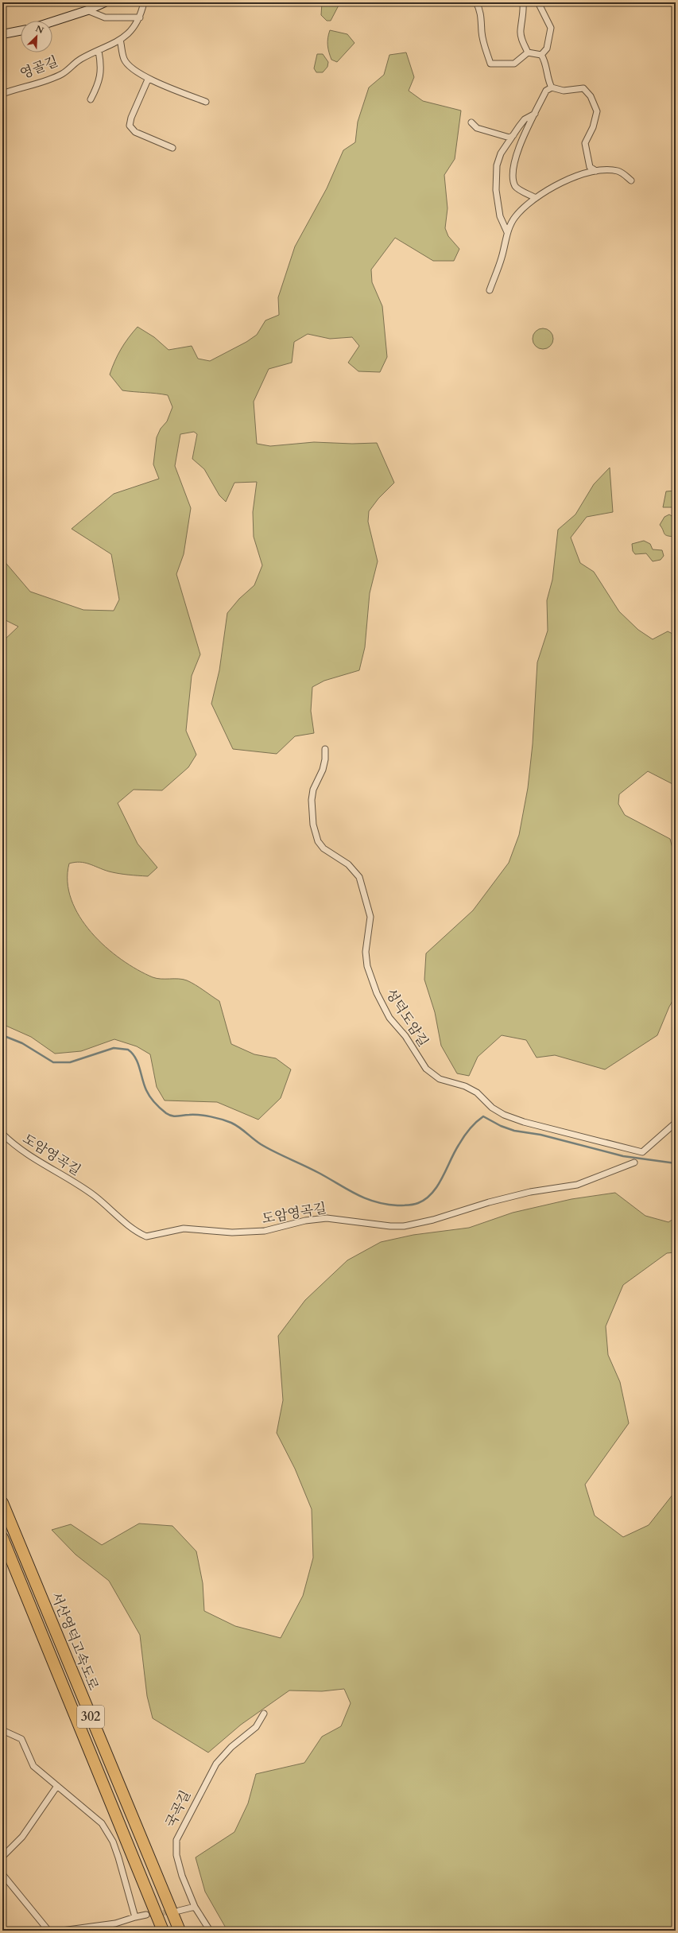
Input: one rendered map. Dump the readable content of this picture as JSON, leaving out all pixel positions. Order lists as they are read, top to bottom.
{
  "streets": {
    "highway": ["서산영덕고속도로", "302"],
    "street": [
      "영골길",
      "성덕도암길",
      "도암영곡길",
      "국곡길"
    ]
  },
  "north": "top right"
}
